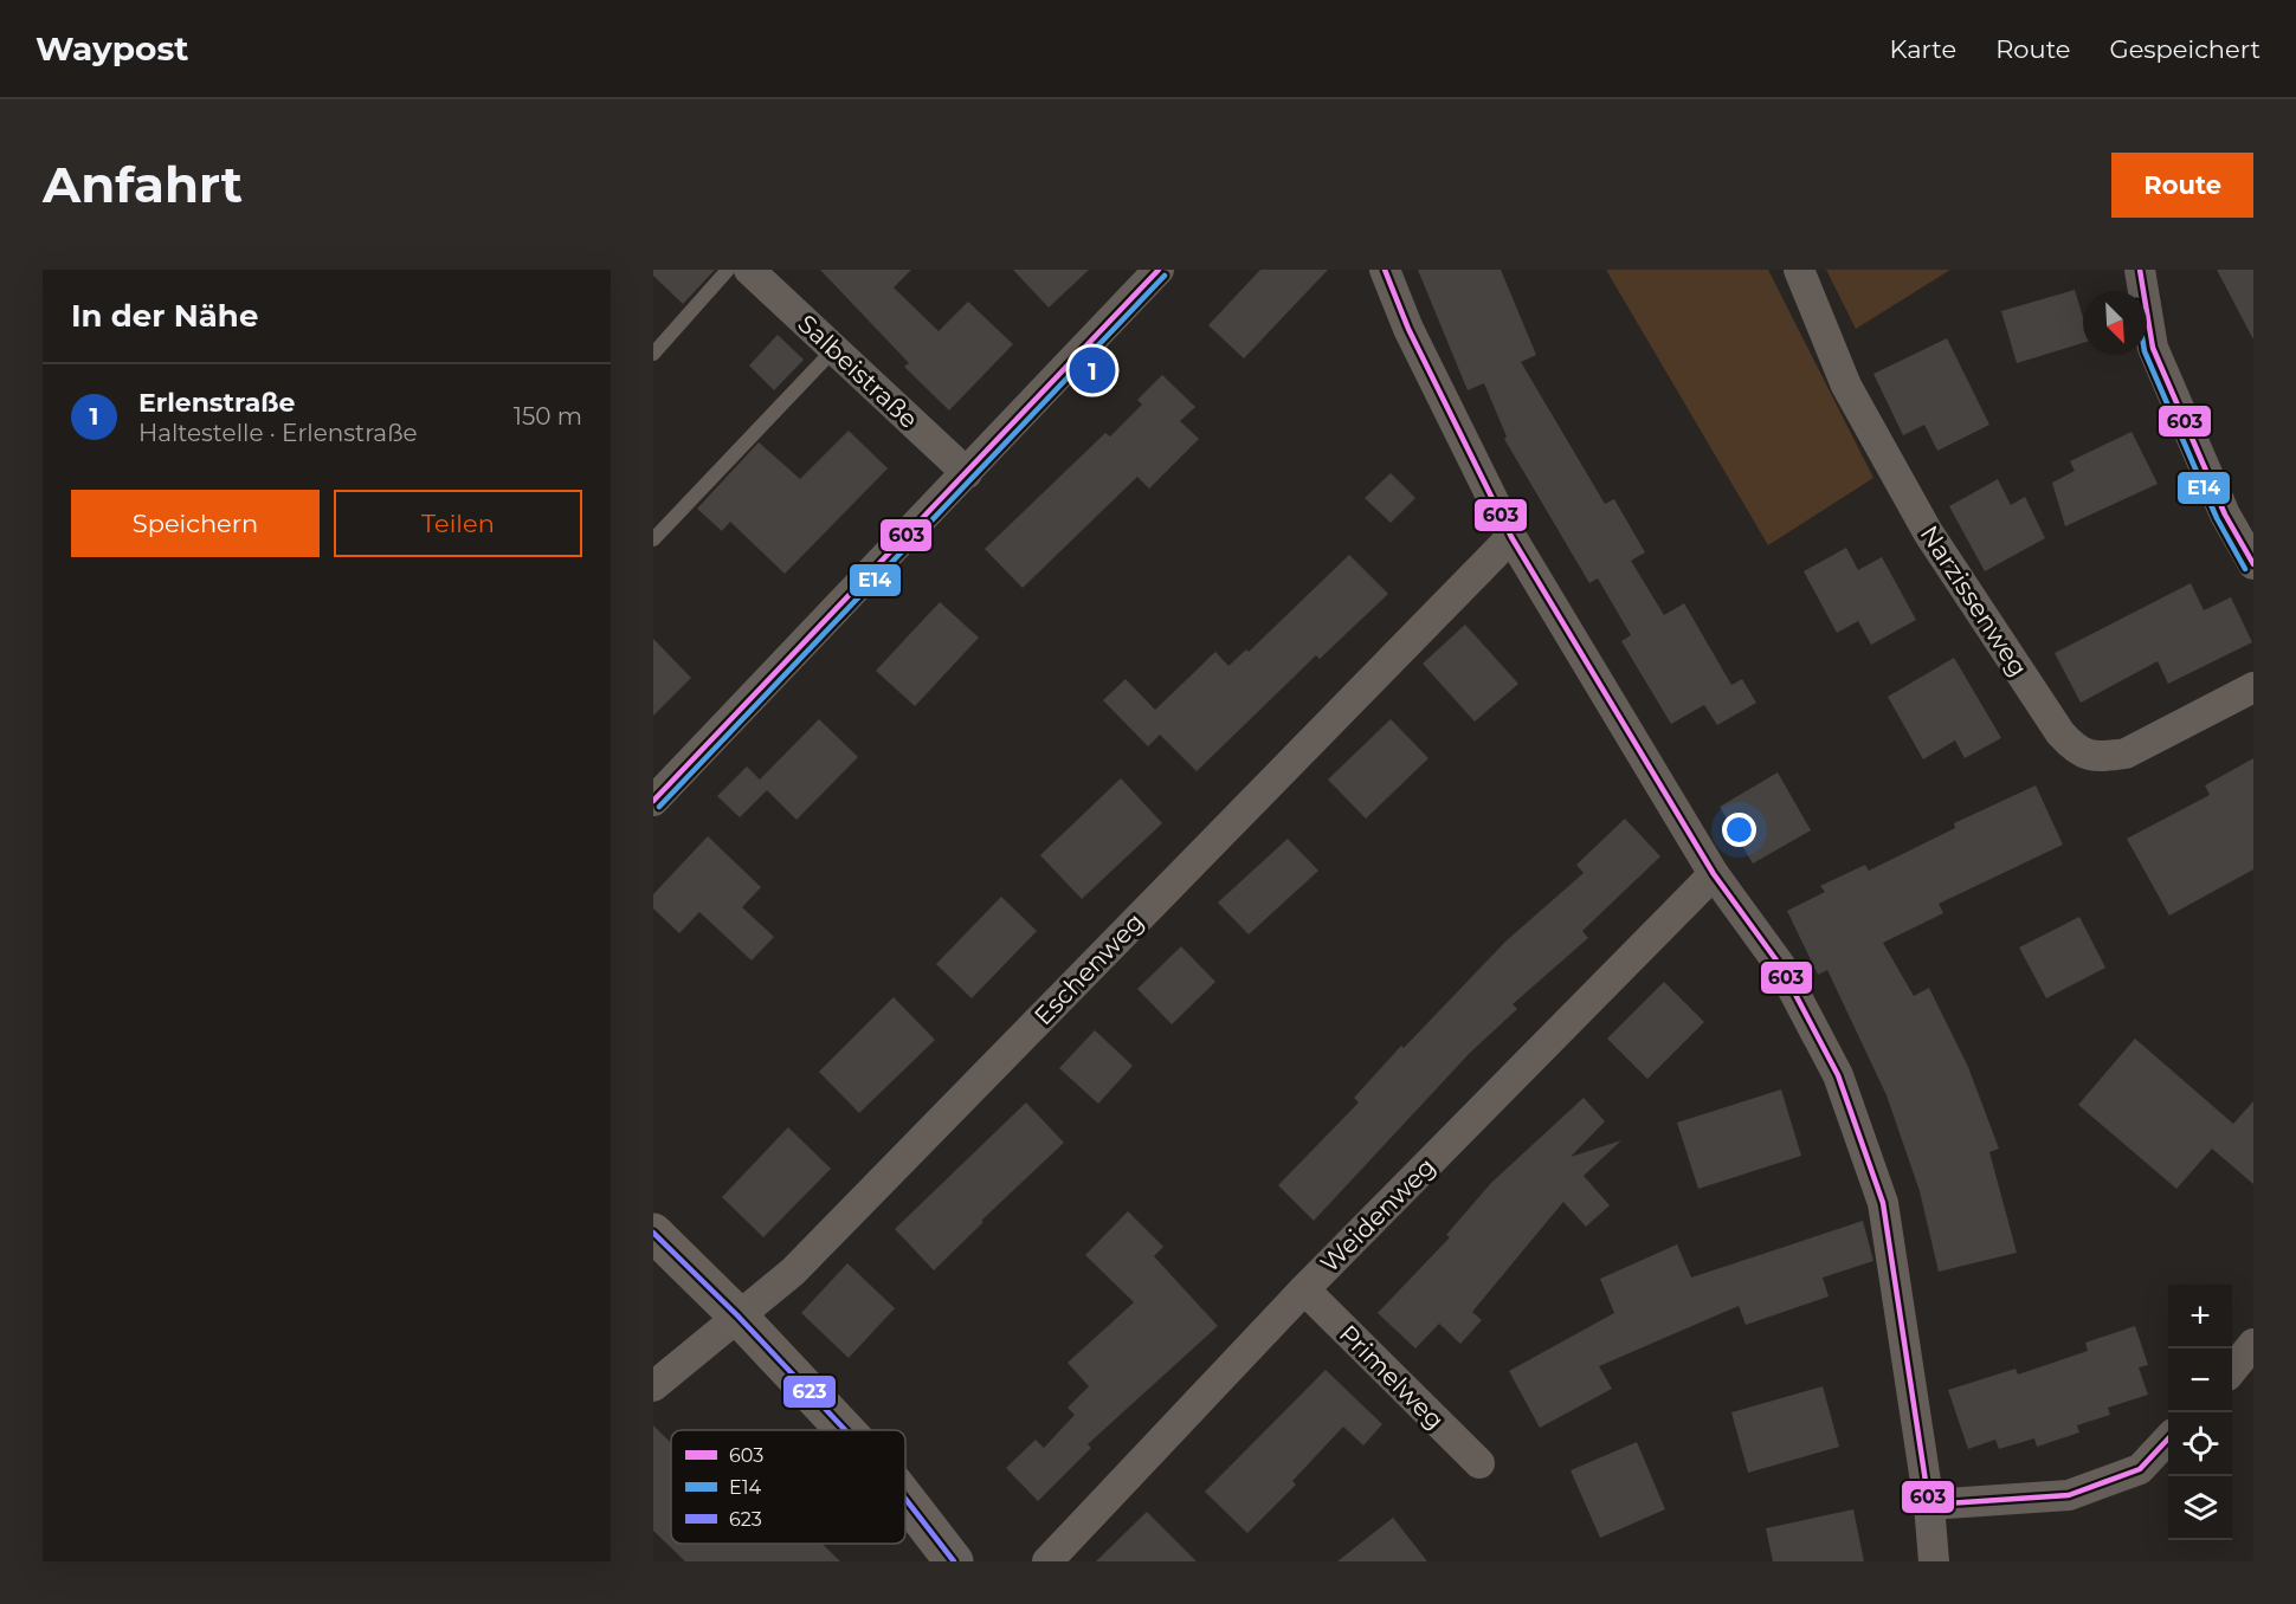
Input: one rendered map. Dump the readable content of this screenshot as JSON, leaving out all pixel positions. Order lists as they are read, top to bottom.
{
  "streets": {
    "street": [
      "Salbeistraße",
      "Narzissenweg",
      "Eschenweg",
      "Weidenweg",
      "Primelweg"
    ]
  },
  "crossings": [
    ["Weidenweg", "Primelweg"]
  ],
  "lines": ["transit line 603", "transit line E14", "transit line 623"],
  "legend": ["603", "E14", "623"],
  "north": "bottom right",
  "page": {
    "header": "Waypost",
    "nav": ["Karte", "Route", "Gespeichert"],
    "buttons": [
      "Route",
      ["Speichern", "Teilen"]
    ],
    "title": "Anfahrt",
    "heading": "In der Nähe",
    "pins": "1",
    "list": [
      {
        "mark": "1",
        "name": "Erlenstraße",
        "note": "Haltestelle · Erlenstraße",
        "value": "150 m"
      }
    ],
    "map_buttons": ["+", "−"]
  }
}
